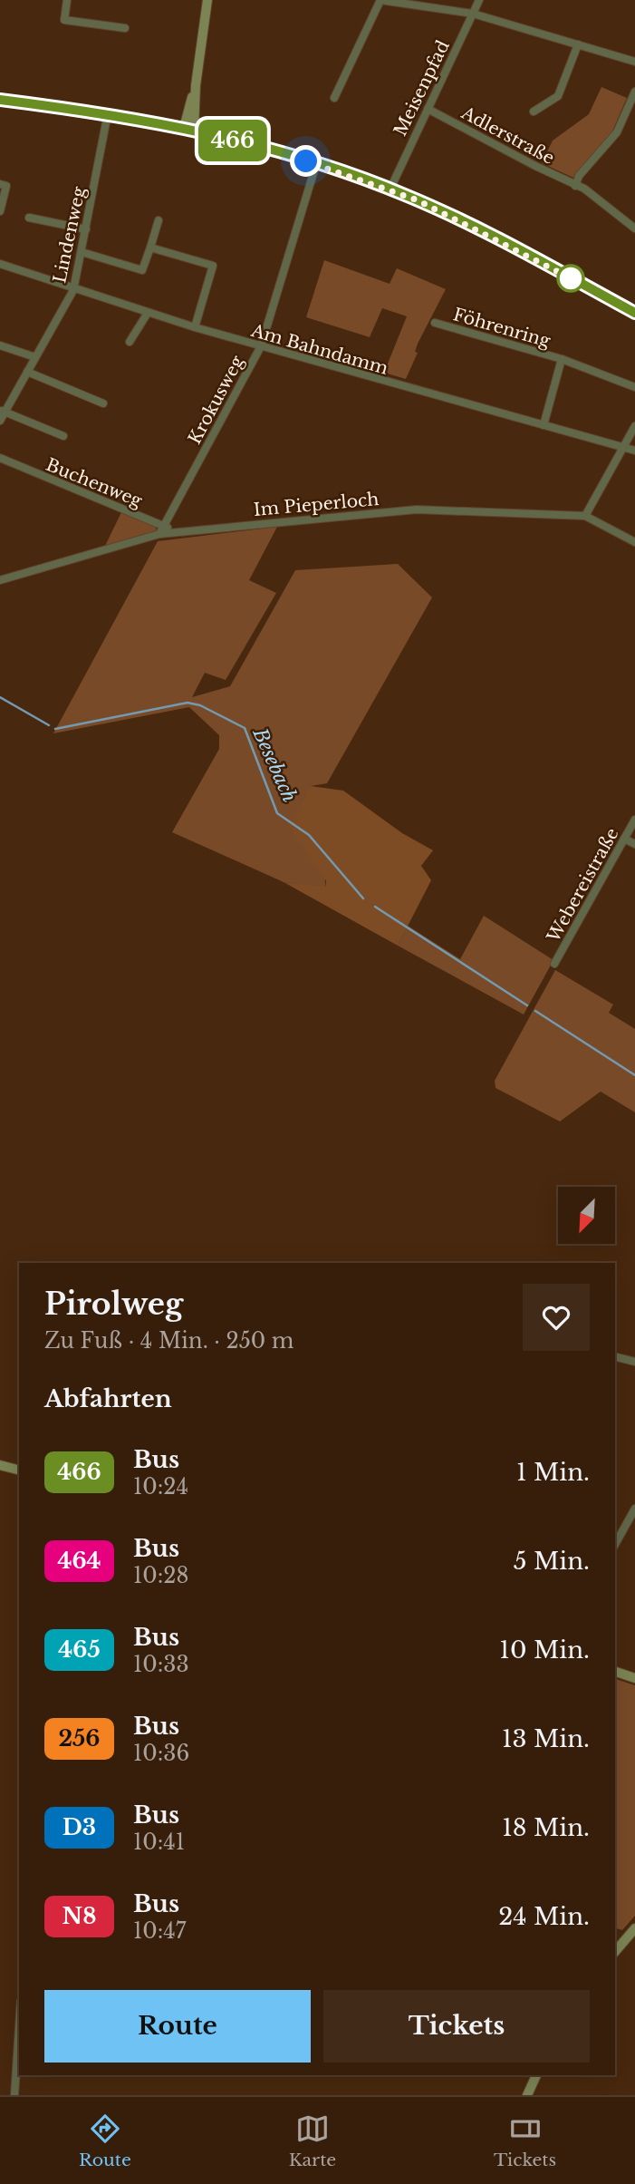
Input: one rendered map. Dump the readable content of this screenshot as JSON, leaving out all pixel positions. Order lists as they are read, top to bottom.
{
  "streets": {
    "street": [
      "Meisenpfad",
      "Adlerstraße",
      "Lindenweg",
      "Föhrenring",
      "Am Bahndamm",
      "Krokusweg",
      "Buchenweg",
      "Im Pieperloch",
      "Webereistraße"
    ]
  },
  "crossings": [
    ["Meisenpfad", "Adlerstraße"],
    ["Lindenweg", "Am Bahndamm"],
    ["Föhrenring", "Am Bahndamm"],
    ["Am Bahndamm", "Krokusweg"],
    ["Krokusweg", "Buchenweg"],
    ["Krokusweg", "Im Pieperloch"],
    ["Buchenweg", "Im Pieperloch"]
  ],
  "water": ["Besebach"],
  "lines": ["bus line 466"],
  "north": "bottom left",
  "page": {
    "on_map": "466",
    "heading": [
      ["Pirolweg", "Zu Fuß · 4 Min. · 250 m"],
      "Abfahrten"
    ],
    "list": [
      {
        "mark": "466",
        "name": "Bus",
        "note": "10:24",
        "value": "1 Min."
      },
      {
        "mark": "464",
        "name": "Bus",
        "note": "10:28",
        "value": "5 Min."
      },
      {
        "mark": "465",
        "name": "Bus",
        "note": "10:33",
        "value": "10 Min."
      },
      {
        "mark": "256",
        "name": "Bus",
        "note": "10:36",
        "value": "13 Min."
      },
      {
        "mark": "D3",
        "name": "Bus",
        "note": "10:41",
        "value": "18 Min."
      },
      {
        "mark": "N8",
        "name": "Bus",
        "note": "10:47",
        "value": "24 Min."
      }
    ],
    "buttons": ["Route", "Tickets"],
    "tabs": ["Route", "Karte", "Tickets"]
  }
}
